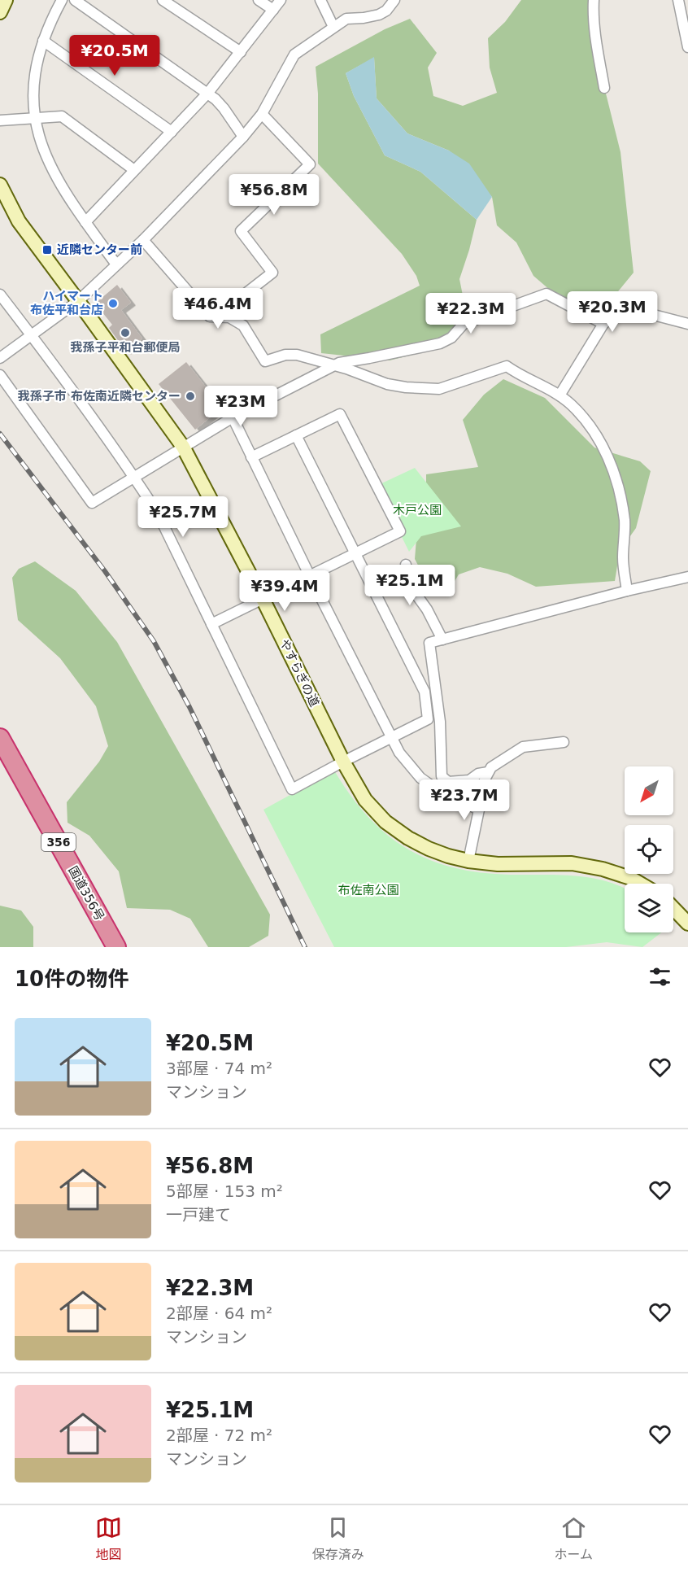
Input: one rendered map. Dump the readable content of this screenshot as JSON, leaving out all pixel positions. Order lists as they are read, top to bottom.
{
  "streets": {
    "highway": ["356", "国道356号"],
    "street": ["やすらぎの道"]
  },
  "parks": ["木戸公園", "布佐南公園"],
  "places": {
    "transit": ["近隣センター前"],
    "other": ["ハイマート 布佐平和台店", "我孫子平和台郵便局", "我孫子市 布佐南近隣センター"]
  },
  "north": "bottom left",
  "page": {
    "price": [
      "¥20.5M",
      "¥56.8M",
      "¥46.4M",
      "¥20.3M",
      "¥22.3M",
      "¥23M",
      "¥25.7M",
      "¥25.1M",
      "¥39.4M",
      "¥23.7M"
    ],
    "heading": "10件の物件",
    "list": [
      {
        "name": "¥20.5M",
        "note": "3部屋 · 74 m² · マンション"
      },
      {
        "name": "¥56.8M",
        "note": "5部屋 · 153 m² · 一戸建て"
      },
      {
        "name": "¥22.3M",
        "note": "2部屋 · 64 m² · マンション"
      },
      {
        "name": "¥25.1M",
        "note": "2部屋 · 72 m² · マンション"
      }
    ],
    "tabs": ["地図", "保存済み", "ホーム"]
  }
}
